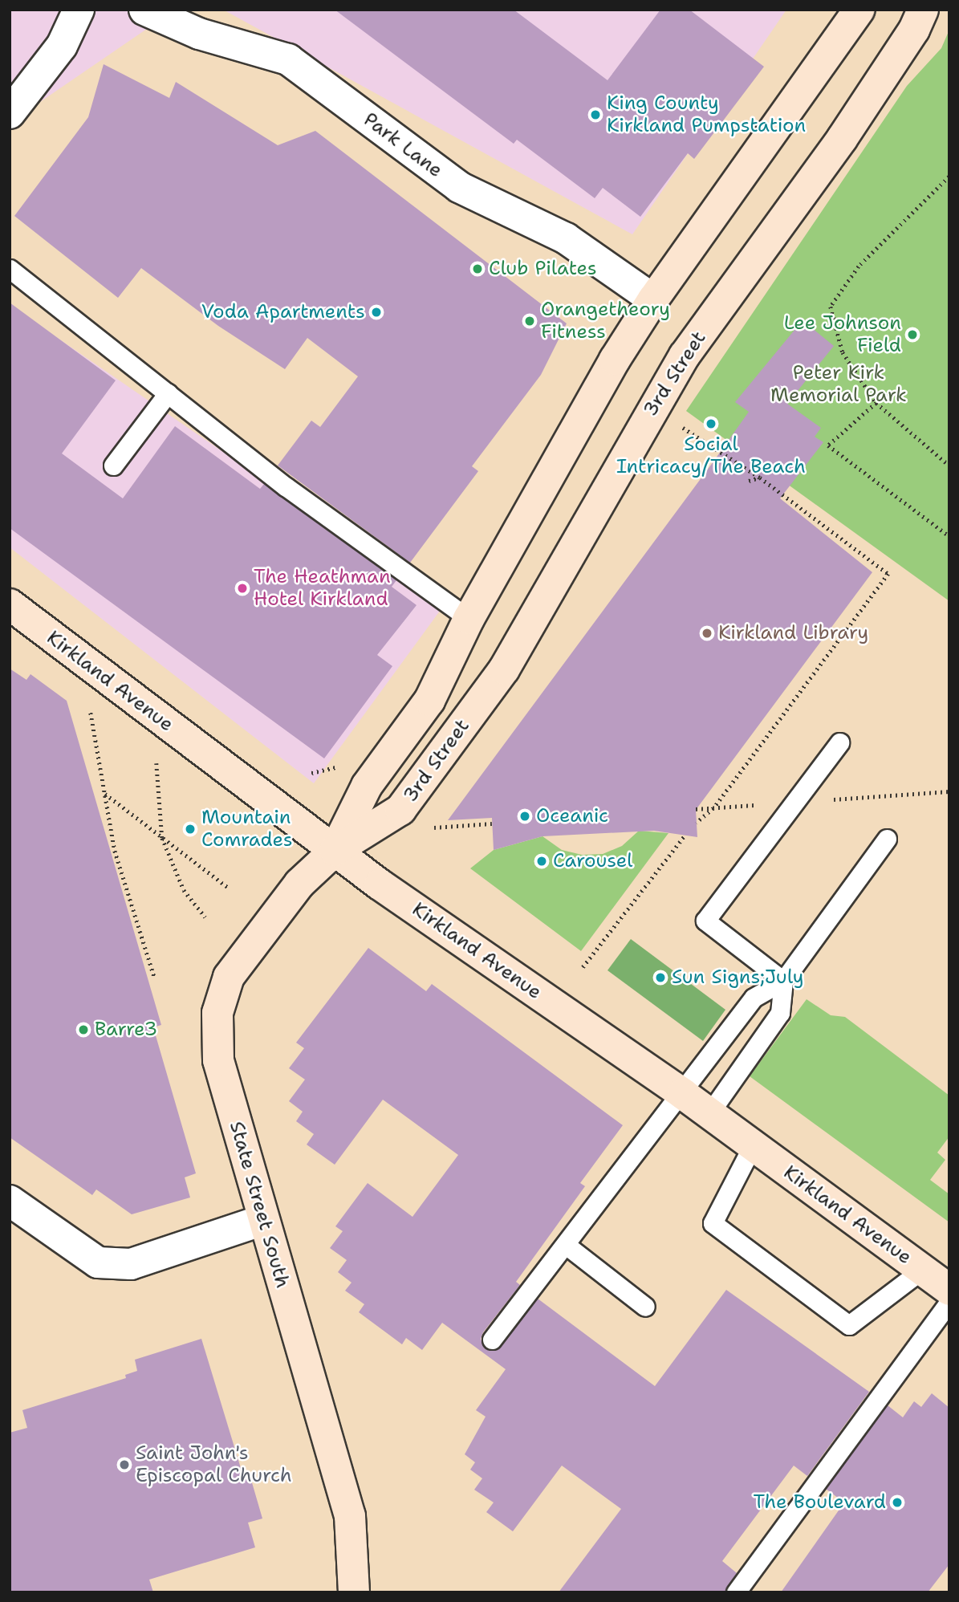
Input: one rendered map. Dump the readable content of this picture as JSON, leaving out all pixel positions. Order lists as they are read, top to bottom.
{
  "streets": {
    "main road": ["3rd Street", "Kirkland Avenue", "State Street South"],
    "street": ["Park Lane"]
  },
  "crossings": [
    ["3rd Street", "Kirkland Avenue"],
    ["3rd Street", "State Street South"],
    ["Kirkland Avenue", "State Street South"]
  ],
  "parks": ["Peter Kirk Memorial Park"],
  "places": [
    "King County Kirkland Pumpstation",
    "Club Pilates",
    "Voda Apartments",
    "Orangetheory Fitness",
    "Lee Johnson Field",
    "Social Intricacy/The Beach",
    "The Heathman Hotel Kirkland",
    "Kirkland Library",
    "Oceanic",
    "Mountain Comrades",
    "Carousel",
    "Sun Signs;July",
    "Barre3",
    "Saint John's Episcopal Church",
    "The Boulevard"
  ]
}
